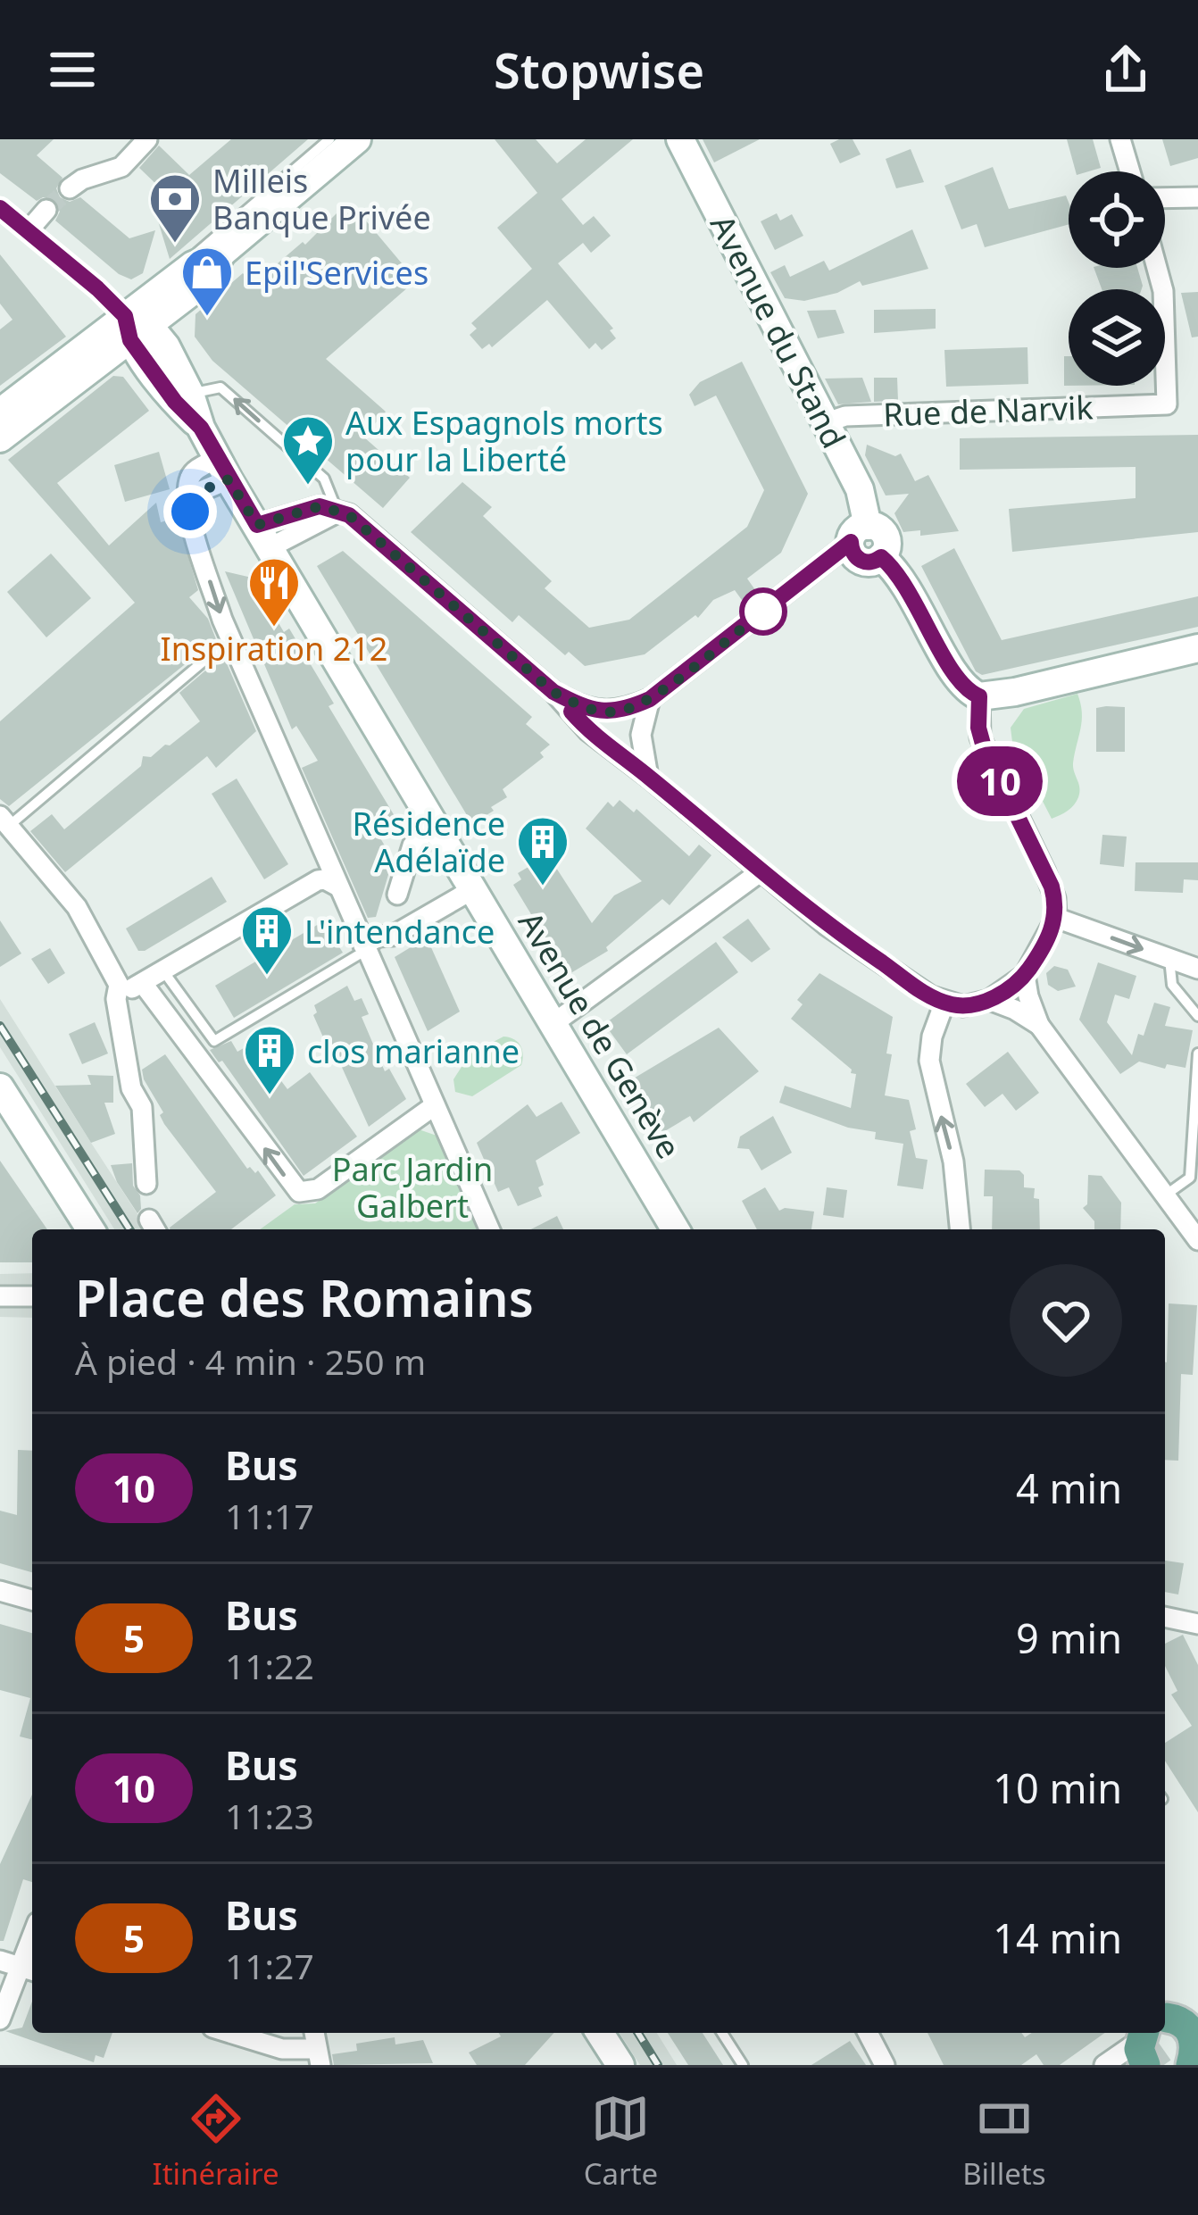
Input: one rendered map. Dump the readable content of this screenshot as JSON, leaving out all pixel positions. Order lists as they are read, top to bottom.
{
  "streets": {
    "main road": ["Avenue du Stand", "Avenue de Genève"],
    "street": ["Rue de Narvik"]
  },
  "crossings": [
    ["Avenue du Stand", "Rue de Narvik"]
  ],
  "parks": ["Parc Jardin Galbert"],
  "places": {
    "bank": ["Milleis Banque Privée"],
    "shop": ["Epil'Services"],
    "place": ["Aux Espagnols morts pour la Liberté"],
    "restaurant": ["Inspiration 212"],
    "building": ["Résidence Adélaïde", "L'intendance", "clos marianne"]
  },
  "lines": ["bus line 10"],
  "page": {
    "header": "Stopwise",
    "on_map": "10",
    "heading": ["Place des Romains", "À pied · 4 min · 250 m"],
    "list": [
      {
        "mark": "10",
        "name": "Bus",
        "note": "11:17",
        "value": "4 min"
      },
      {
        "mark": "5",
        "name": "Bus",
        "note": "11:22",
        "value": "9 min"
      },
      {
        "mark": "10",
        "name": "Bus",
        "note": "11:23",
        "value": "10 min"
      },
      {
        "mark": "5",
        "name": "Bus",
        "note": "11:27",
        "value": "14 min"
      }
    ],
    "tabs": ["Itinéraire", "Carte", "Billets"]
  }
}
